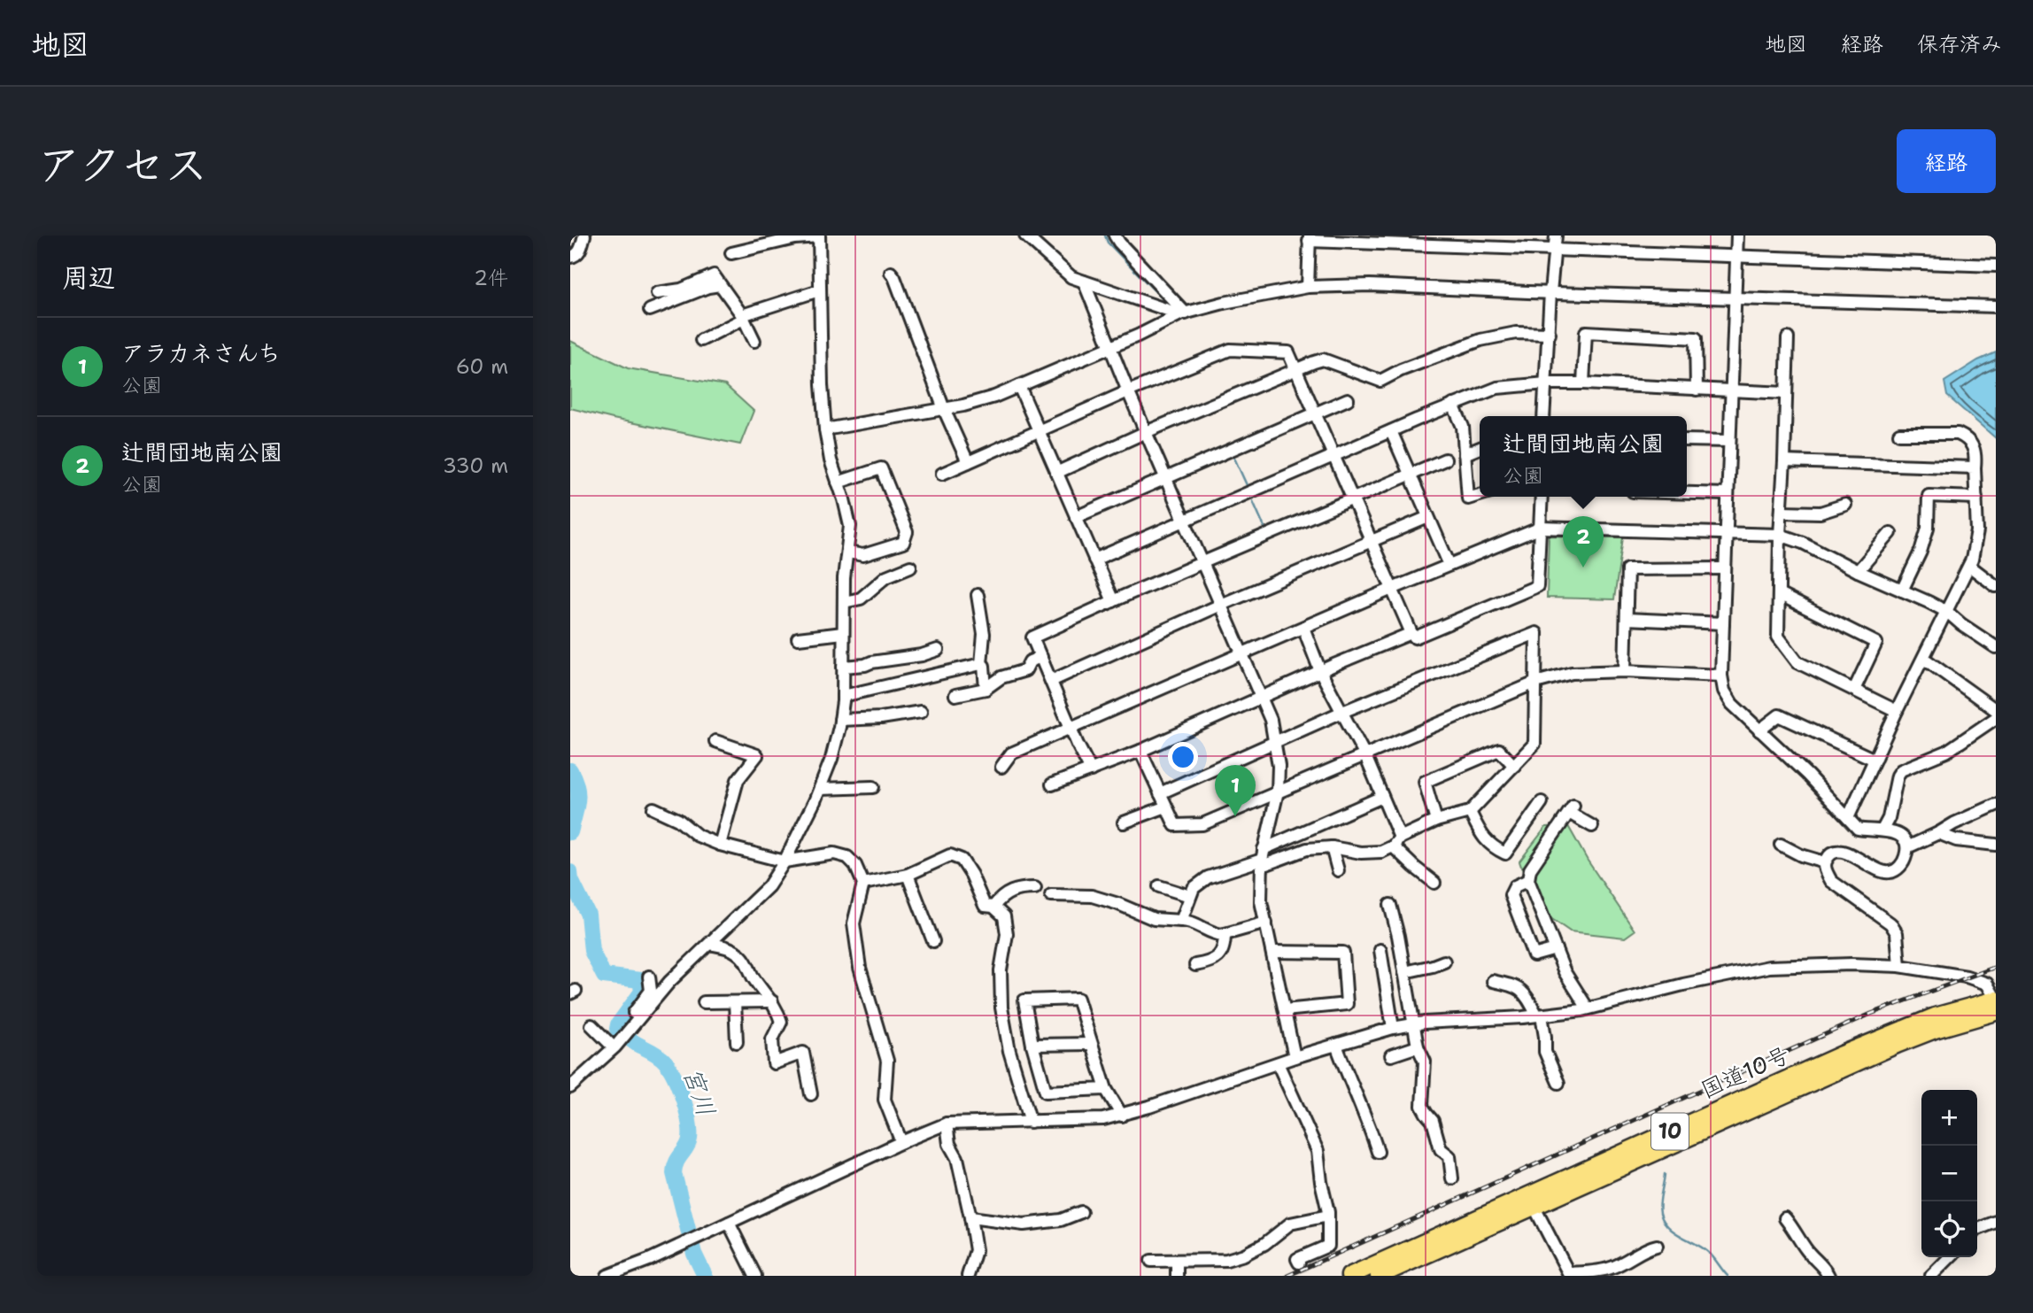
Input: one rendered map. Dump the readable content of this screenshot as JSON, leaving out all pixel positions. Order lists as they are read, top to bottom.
{
  "streets": {
    "highway": ["国道10号", "10"]
  },
  "water": ["宮川"],
  "page": {
    "header": "地図",
    "nav": ["地図", "経路", "保存済み"],
    "title": "アクセス",
    "buttons": "経路",
    "heading": ["周辺", "2件"],
    "list": [
      {
        "mark": "1",
        "name": "アラカネさんち",
        "note": "公園",
        "value": "60 m"
      },
      {
        "mark": "2",
        "name": "辻間団地南公園",
        "note": "公園",
        "value": "330 m"
      }
    ],
    "popup": ["辻間団地南公園", "公園"],
    "pins": ["2", "1"],
    "map_buttons": ["+", "−"]
  }
}
